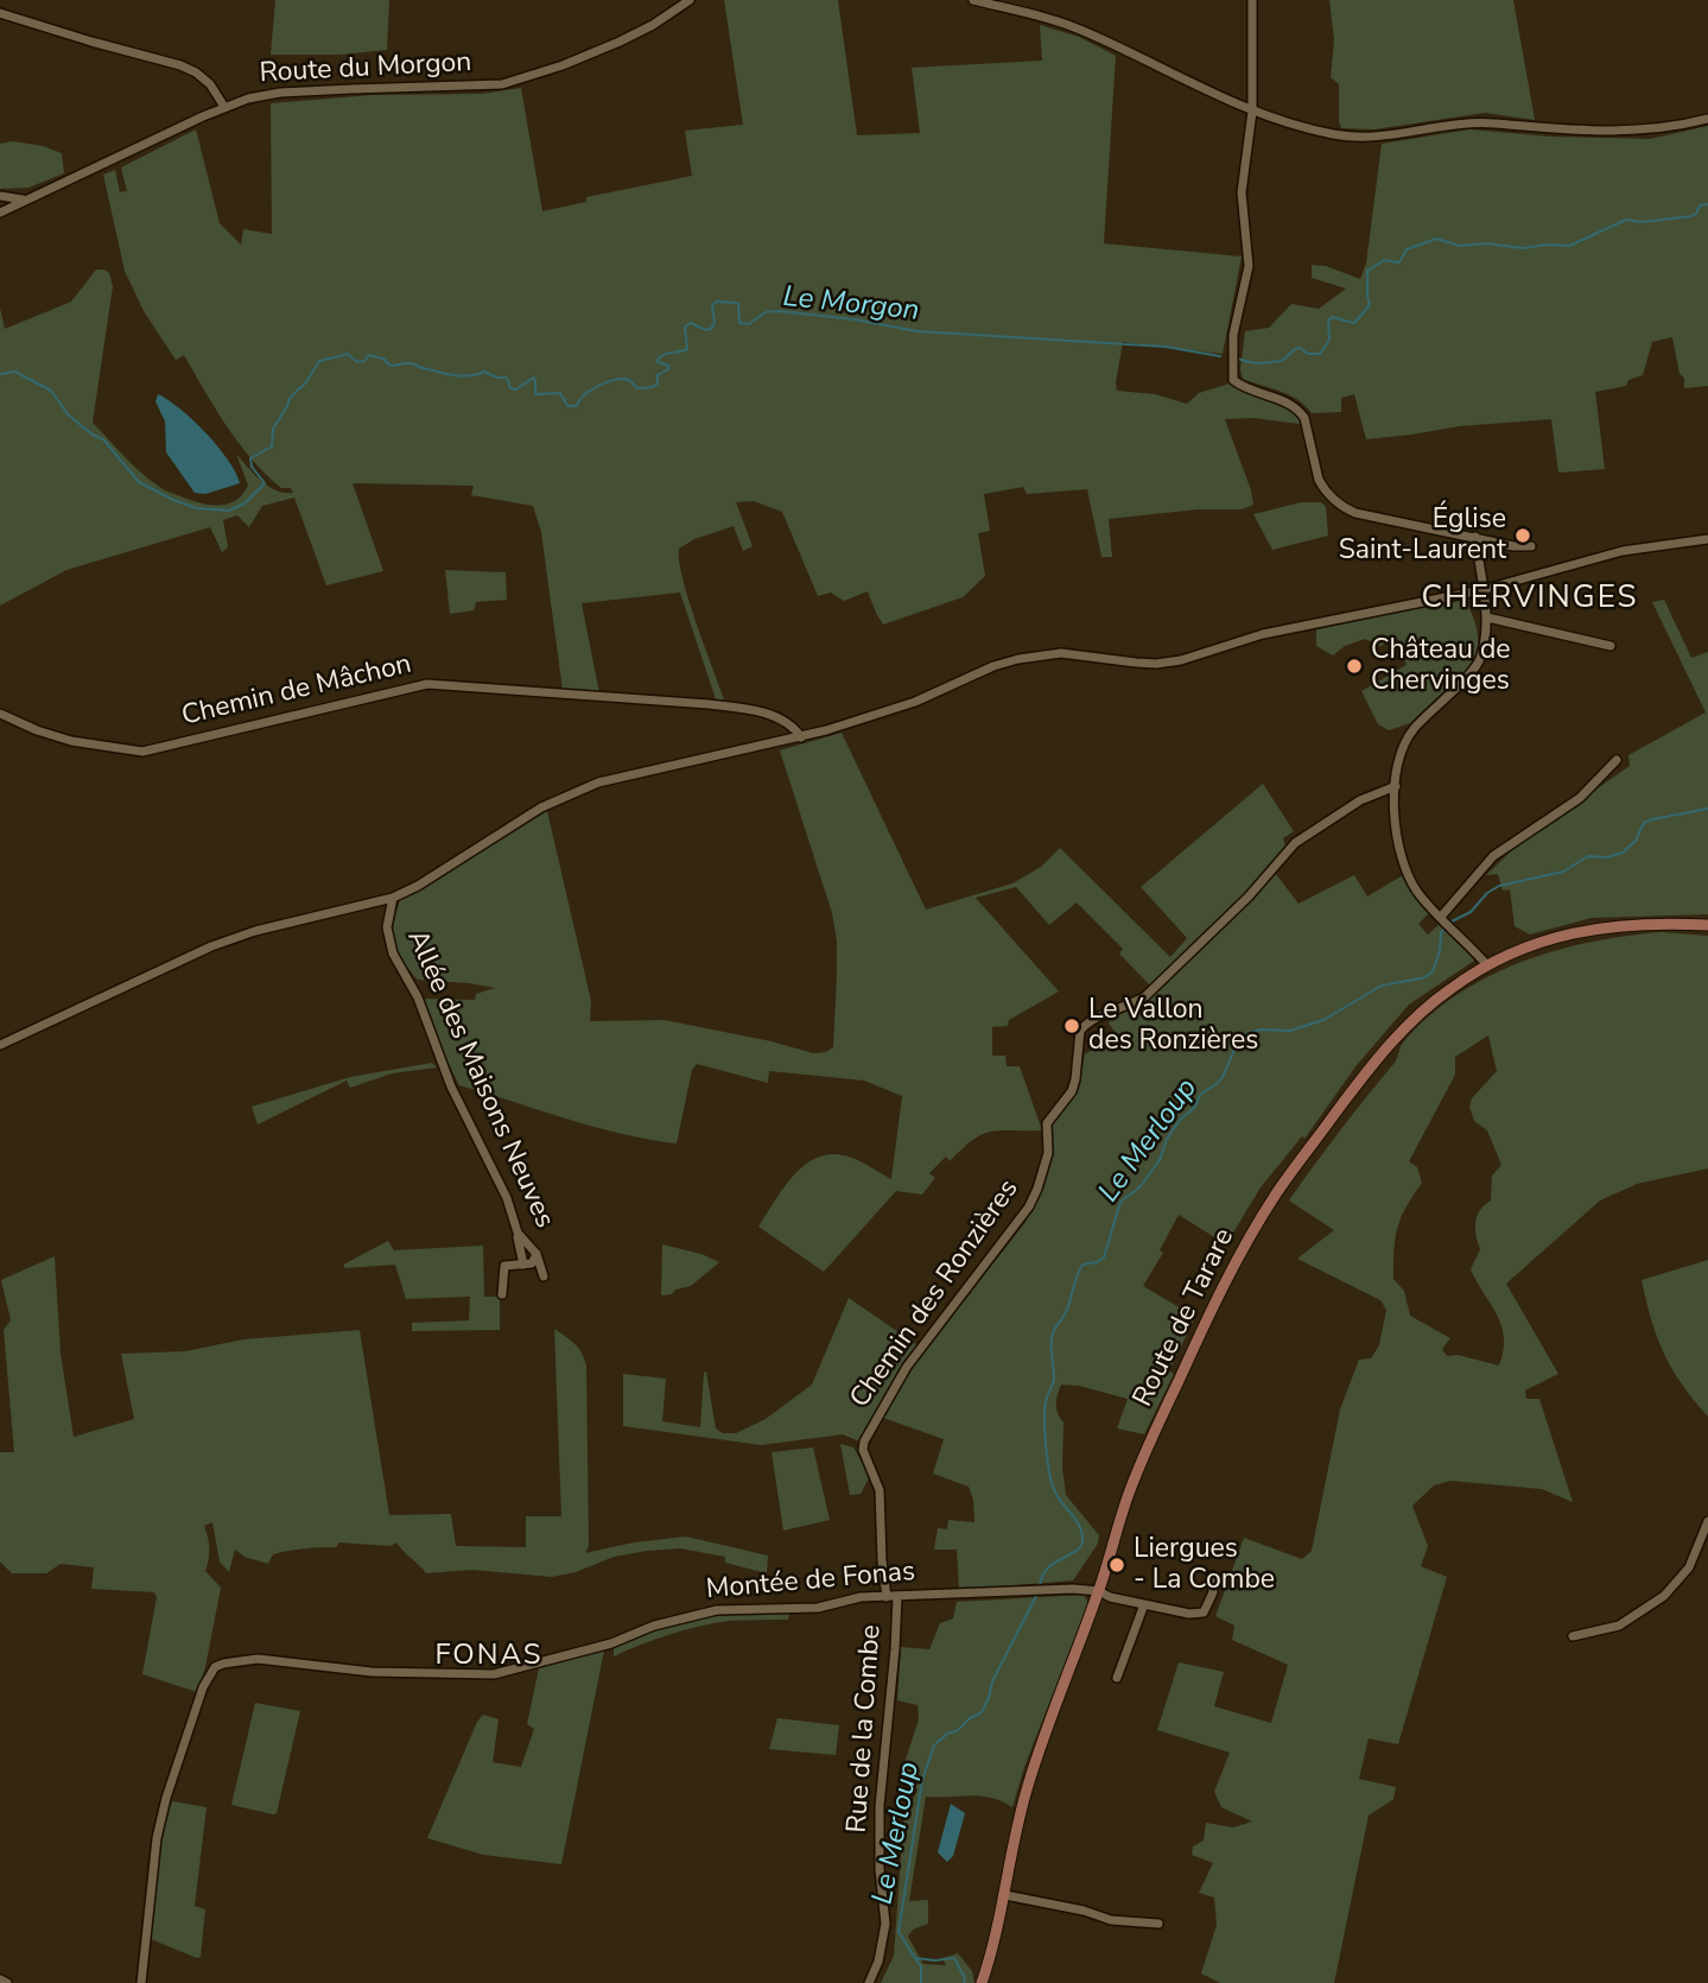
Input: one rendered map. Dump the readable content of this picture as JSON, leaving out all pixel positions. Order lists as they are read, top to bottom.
{
  "streets": {
    "main road": ["Route de Tarare"],
    "street": [
      "Route du Morgon",
      "Chemin de Mâchon",
      "Allée des Maisons Neuves",
      "Chemin des Ronzières",
      "Montée de Fonas",
      "Rue de la Combe"
    ]
  },
  "crossings": [
    ["Chemin des Ronzières", "Montée de Fonas"],
    ["Route de Tarare", "Montée de Fonas"],
    ["Montée de Fonas", "Rue de la Combe"]
  ],
  "districts": ["CHERVINGES", "FONAS"],
  "water": ["Le Morgon", "Le Merloup"],
  "places": [
    "Église Saint-Laurent",
    "Château de Chervinges",
    "Le Vallon des Ronzières",
    "Liergues - La Combe"
  ]
}
